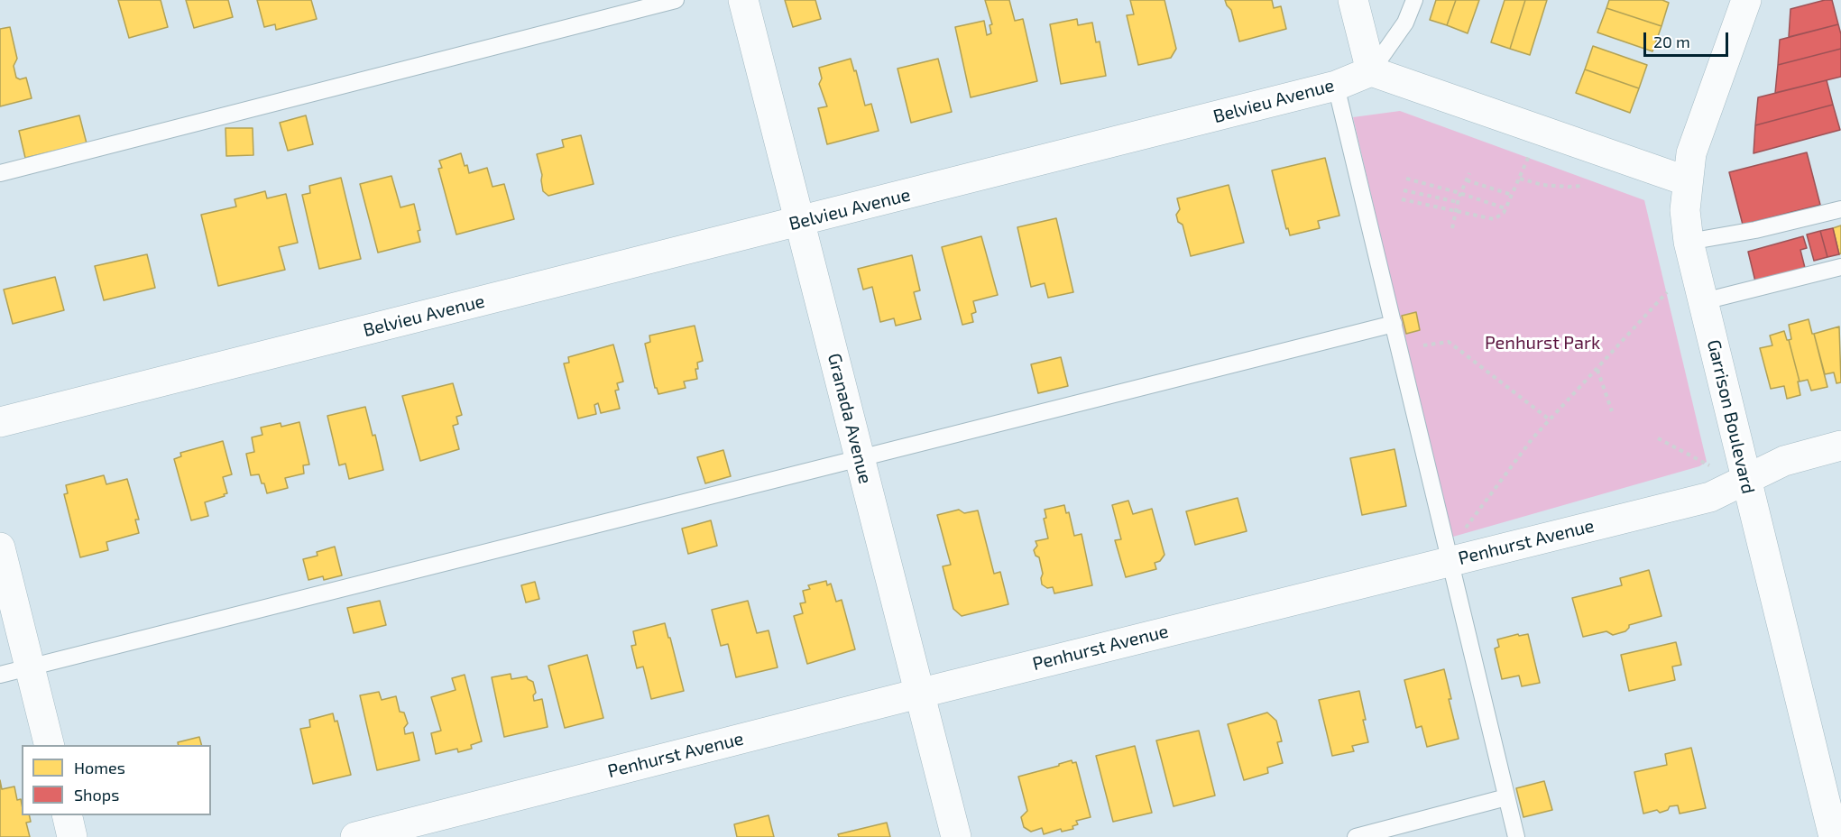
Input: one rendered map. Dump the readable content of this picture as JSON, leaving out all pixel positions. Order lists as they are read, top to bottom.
{
  "streets": {
    "street": [
      "Belvieu Avenue",
      "Garrison Boulevard",
      "Granada Avenue",
      "Penhurst Avenue"
    ]
  },
  "crossings": [
    ["Belvieu Avenue", "Granada Avenue"],
    ["Garrison Boulevard", "Penhurst Avenue"],
    ["Granada Avenue", "Penhurst Avenue"]
  ],
  "parks": ["Penhurst Park"],
  "legend": ["Homes", "Shops"],
  "scale_bar": "20 m"
}
